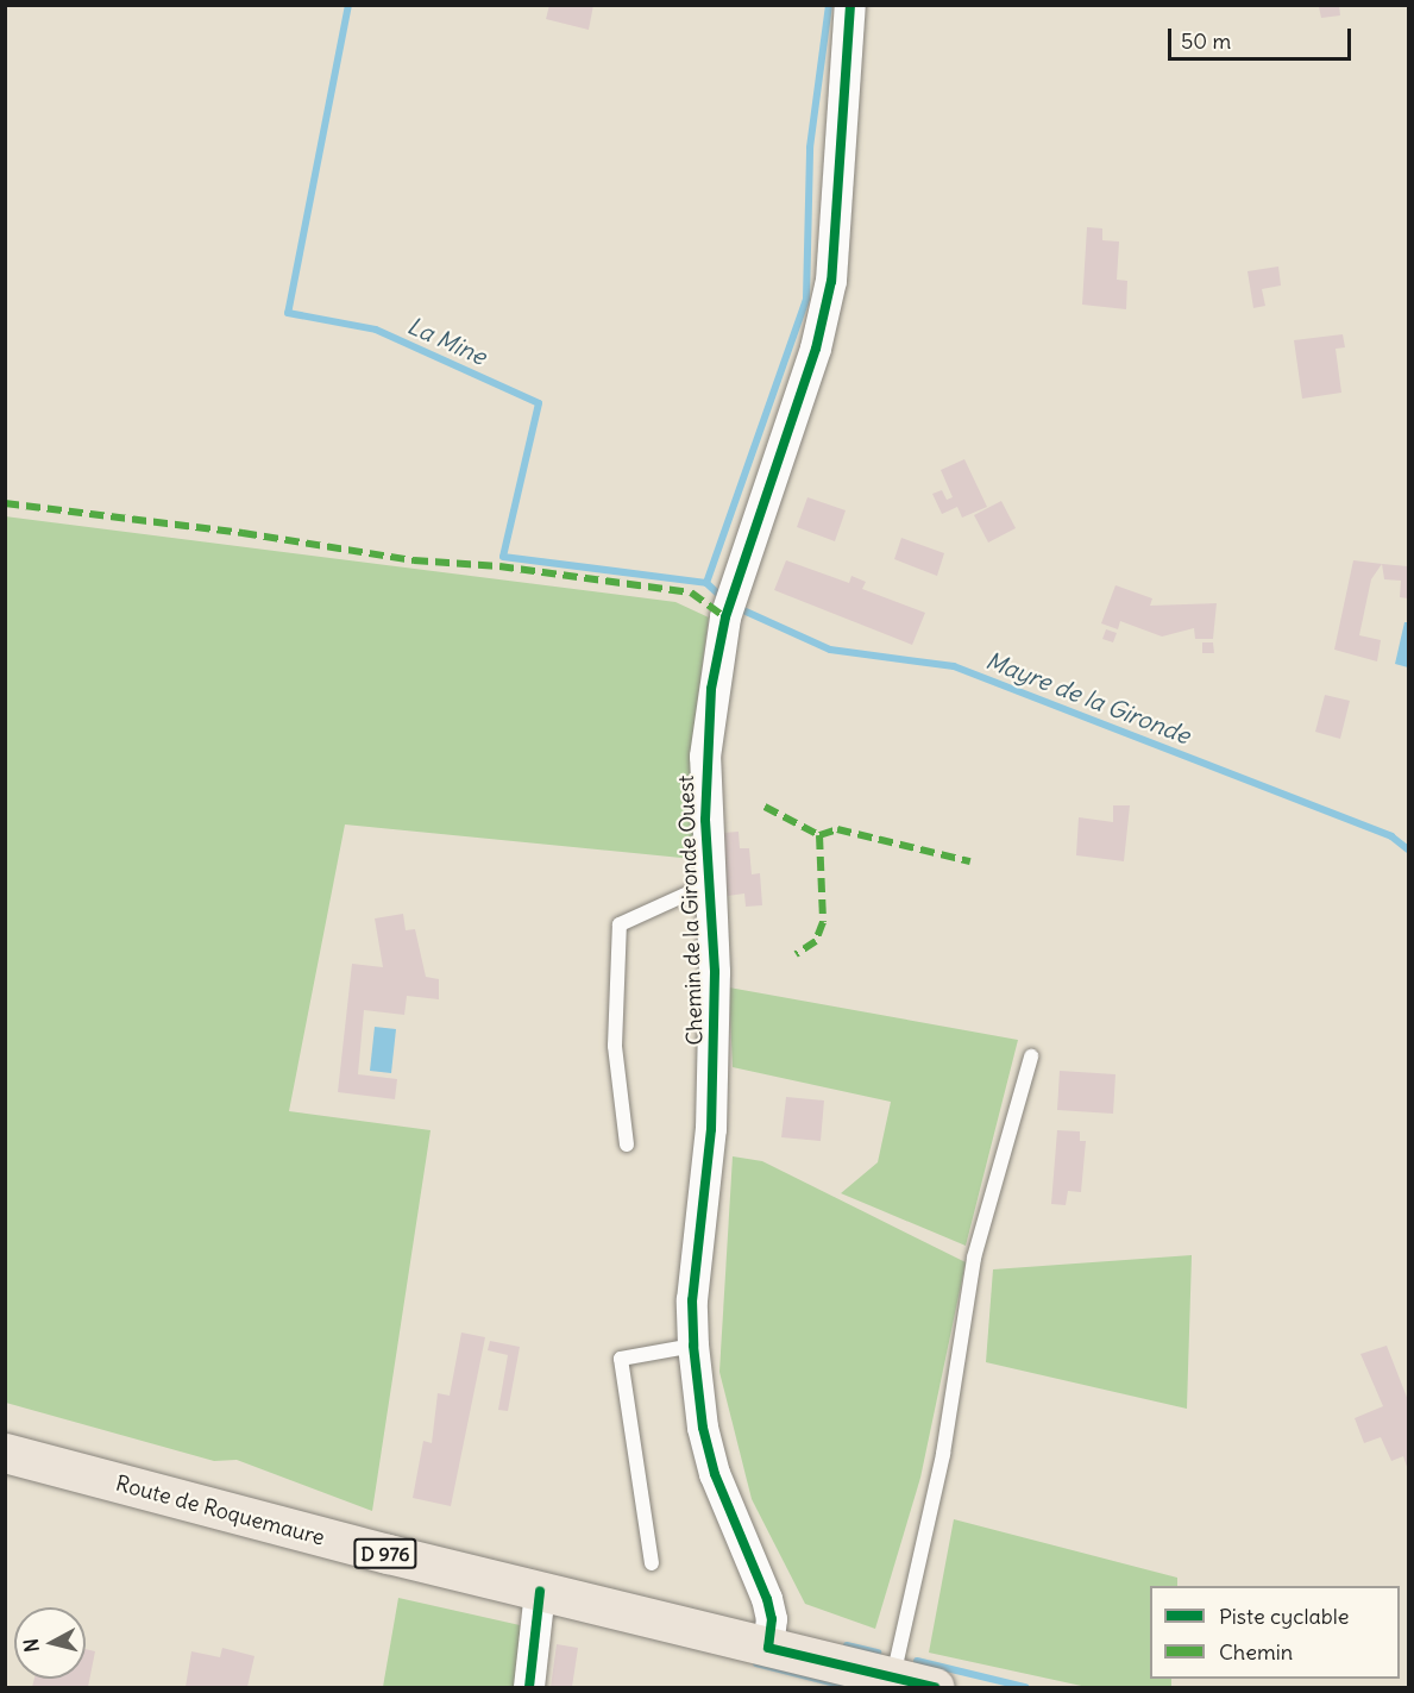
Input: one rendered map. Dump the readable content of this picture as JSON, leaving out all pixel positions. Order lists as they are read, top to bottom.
{
  "streets": {
    "main road": ["Route de Roquemaure", "D 976"],
    "street": ["Chemin de la Gironde Ouest"]
  },
  "crossings": [
    ["Chemin de la Gironde Ouest", "Route de Roquemaure"]
  ],
  "water": ["La Mine", "Mayre de la Gironde"],
  "legend": ["Piste cyclable", "Chemin"],
  "scale_bar": "50 m",
  "north": "left"
}
